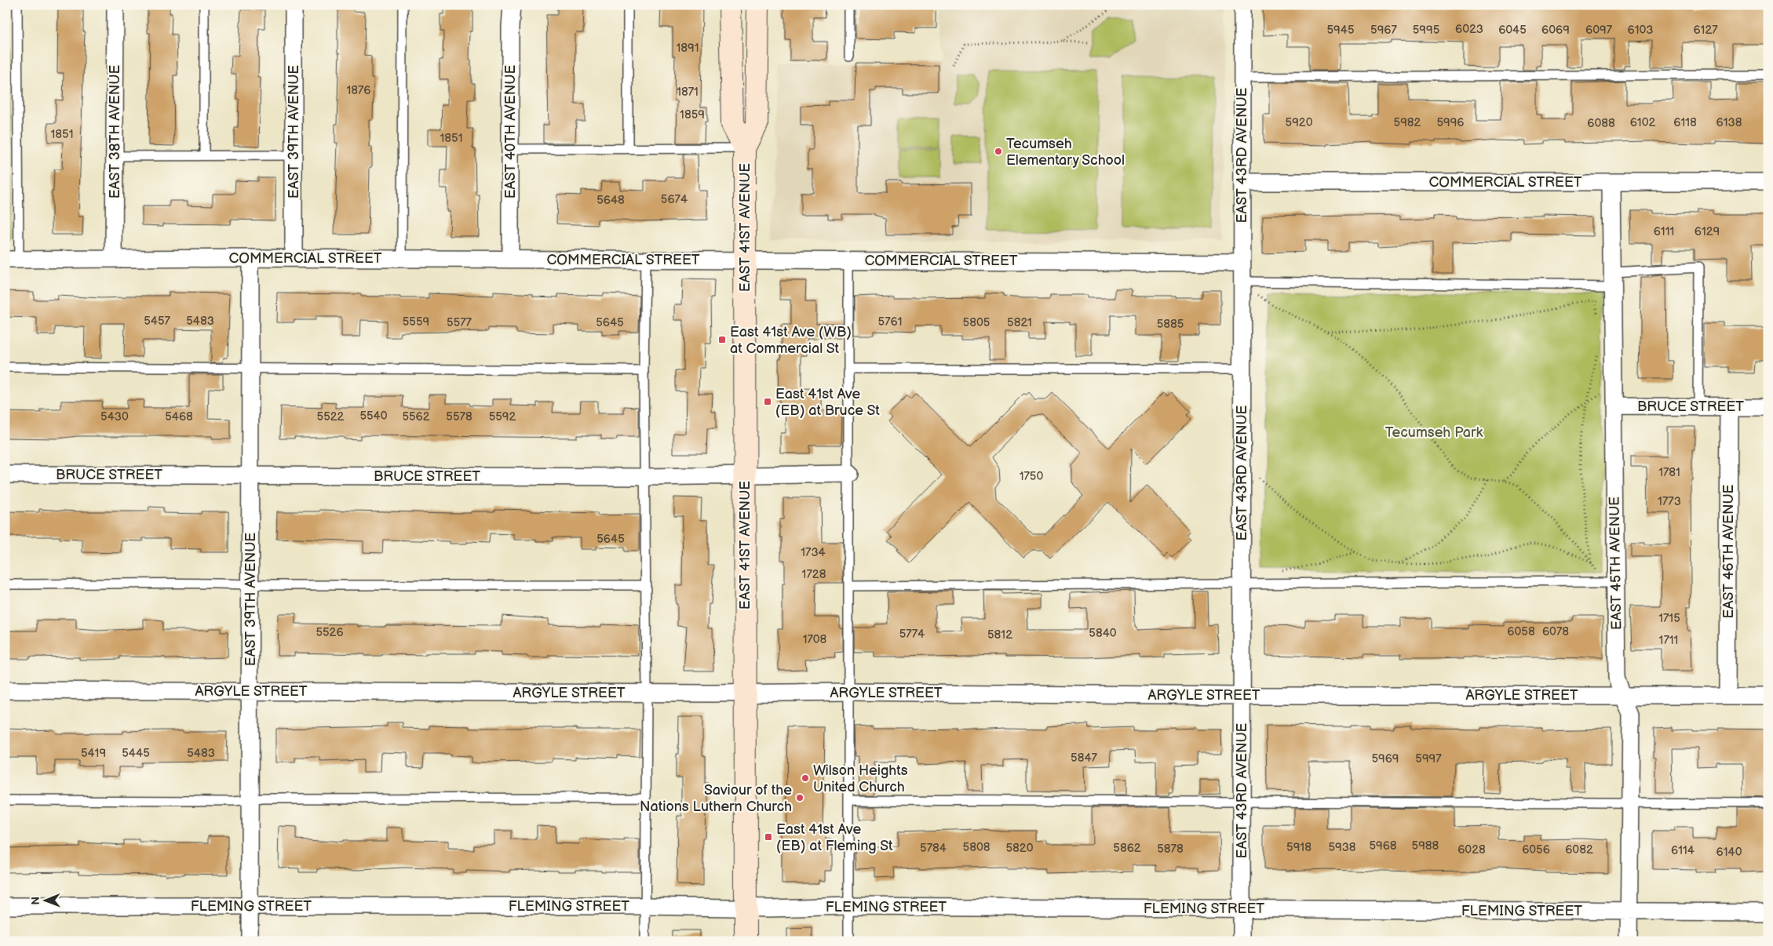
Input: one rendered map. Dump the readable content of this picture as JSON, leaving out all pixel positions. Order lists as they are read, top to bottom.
{
  "streets": {
    "main road": ["EAST 41ST AVENUE"],
    "street": [
      "EAST 38TH AVENUE",
      "EAST 39TH AVENUE",
      "EAST 40TH AVENUE",
      "EAST 43RD AVENUE",
      "COMMERCIAL STREET",
      "BRUCE STREET",
      "EAST 46TH AVENUE",
      "EAST 45TH AVENUE",
      "ARGYLE STREET",
      "FLEMING STREET"
    ]
  },
  "crossings": [
    ["EAST 38TH AVENUE", "COMMERCIAL STREET"],
    ["EAST 39TH AVENUE", "COMMERCIAL STREET"],
    ["EAST 39TH AVENUE", "BRUCE STREET"],
    ["EAST 39TH AVENUE", "ARGYLE STREET"],
    ["EAST 39TH AVENUE", "FLEMING STREET"],
    ["EAST 40TH AVENUE", "COMMERCIAL STREET"],
    ["EAST 43RD AVENUE", "COMMERCIAL STREET"],
    ["EAST 43RD AVENUE", "ARGYLE STREET"],
    ["EAST 43RD AVENUE", "FLEMING STREET"],
    ["COMMERCIAL STREET", "EAST 41ST AVENUE"],
    ["COMMERCIAL STREET", "EAST 45TH AVENUE"],
    ["EAST 41ST AVENUE", "BRUCE STREET"],
    ["EAST 41ST AVENUE", "ARGYLE STREET"],
    ["EAST 41ST AVENUE", "FLEMING STREET"],
    ["BRUCE STREET", "EAST 46TH AVENUE"],
    ["BRUCE STREET", "EAST 45TH AVENUE"],
    ["EAST 46TH AVENUE", "ARGYLE STREET"],
    ["EAST 45TH AVENUE", "ARGYLE STREET"],
    ["EAST 45TH AVENUE", "FLEMING STREET"]
  ],
  "parks": ["Tecumseh Park"],
  "places": {
    "other": ["Tecumseh Elementary School", "Wilson Heights United Church", "Saviour of the Nations Luthern Church"],
    "transit": ["East 41st Ave (WB) at Commercial St", "East 41st Ave (EB) at Bruce St", "East 41st Ave (EB) at Fleming St"]
  },
  "house_numbers": [
    "6023",
    "5945",
    "5967",
    "5995",
    "6045",
    "6069",
    "6097",
    "6103",
    "6127",
    "1891",
    "1876",
    "1871",
    "1859",
    "5920",
    "5982",
    "5996",
    "6102",
    "6118",
    "6138",
    "6088",
    "1851",
    "1851",
    "5674",
    "5648",
    "6111",
    "6129",
    "5457",
    "5483",
    "5559",
    "5761",
    "5577",
    "5645",
    "5805",
    "5821",
    "5885",
    "5540",
    "5430",
    "5468",
    "5522",
    "5562",
    "5578",
    "5592",
    "1781",
    "1750",
    "1773",
    "5645",
    "1734",
    "1728",
    "1715",
    "6058",
    "6078",
    "5526",
    "5840",
    "5774",
    "5812",
    "1708",
    "1711",
    "5419",
    "5445",
    "5483",
    "5847",
    "5969",
    "5997",
    "5968",
    "5988",
    "5808",
    "5918",
    "5938",
    "5784",
    "5820",
    "5862",
    "5878",
    "6028",
    "6056",
    "6082",
    "6114",
    "6140"
  ],
  "north": "left"
}
